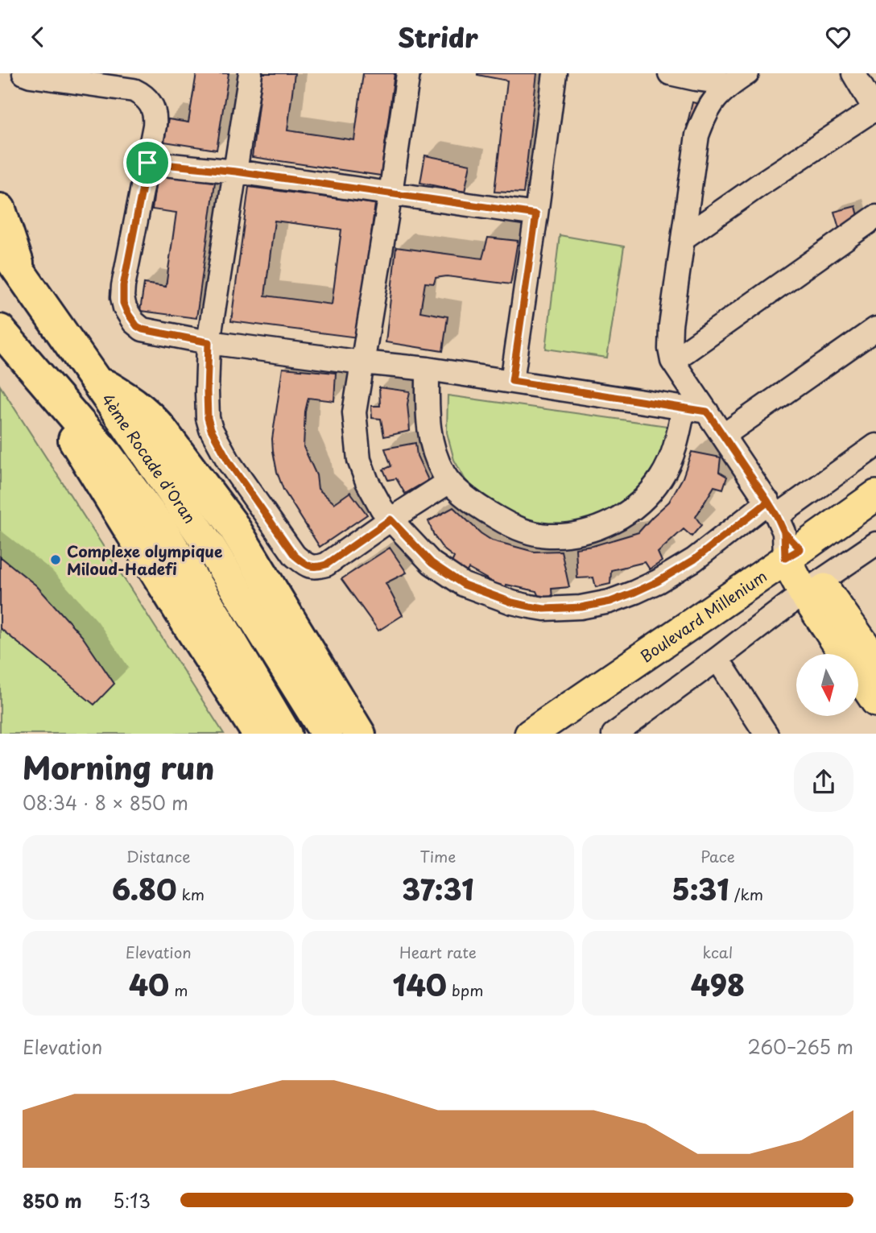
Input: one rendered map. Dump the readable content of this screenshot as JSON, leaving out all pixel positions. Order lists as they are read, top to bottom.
{
  "streets": {
    "highway": ["4ème Rocade d'Oran"],
    "main road": ["Boulevard Millenium"]
  },
  "places": ["Complexe olympique Miloud-Hadefi"],
  "north": "bottom",
  "page": {
    "header": "Stridr",
    "heading": ["Morning run", "08:34 · 8 × 850 m"],
    "stats": [
      ["Distance", "6.80 km"],
      ["Time", "37:31"],
      ["Pace", "5:31 /km"],
      ["Elevation", "40 m"],
      ["Heart rate", "140 bpm"],
      ["kcal", "498"]
    ],
    "chart": ["Elevation", "260–265 m"],
    "list": [
      {
        "name": "850 m",
        "note": "5:13"
      }
    ]
  }
}
